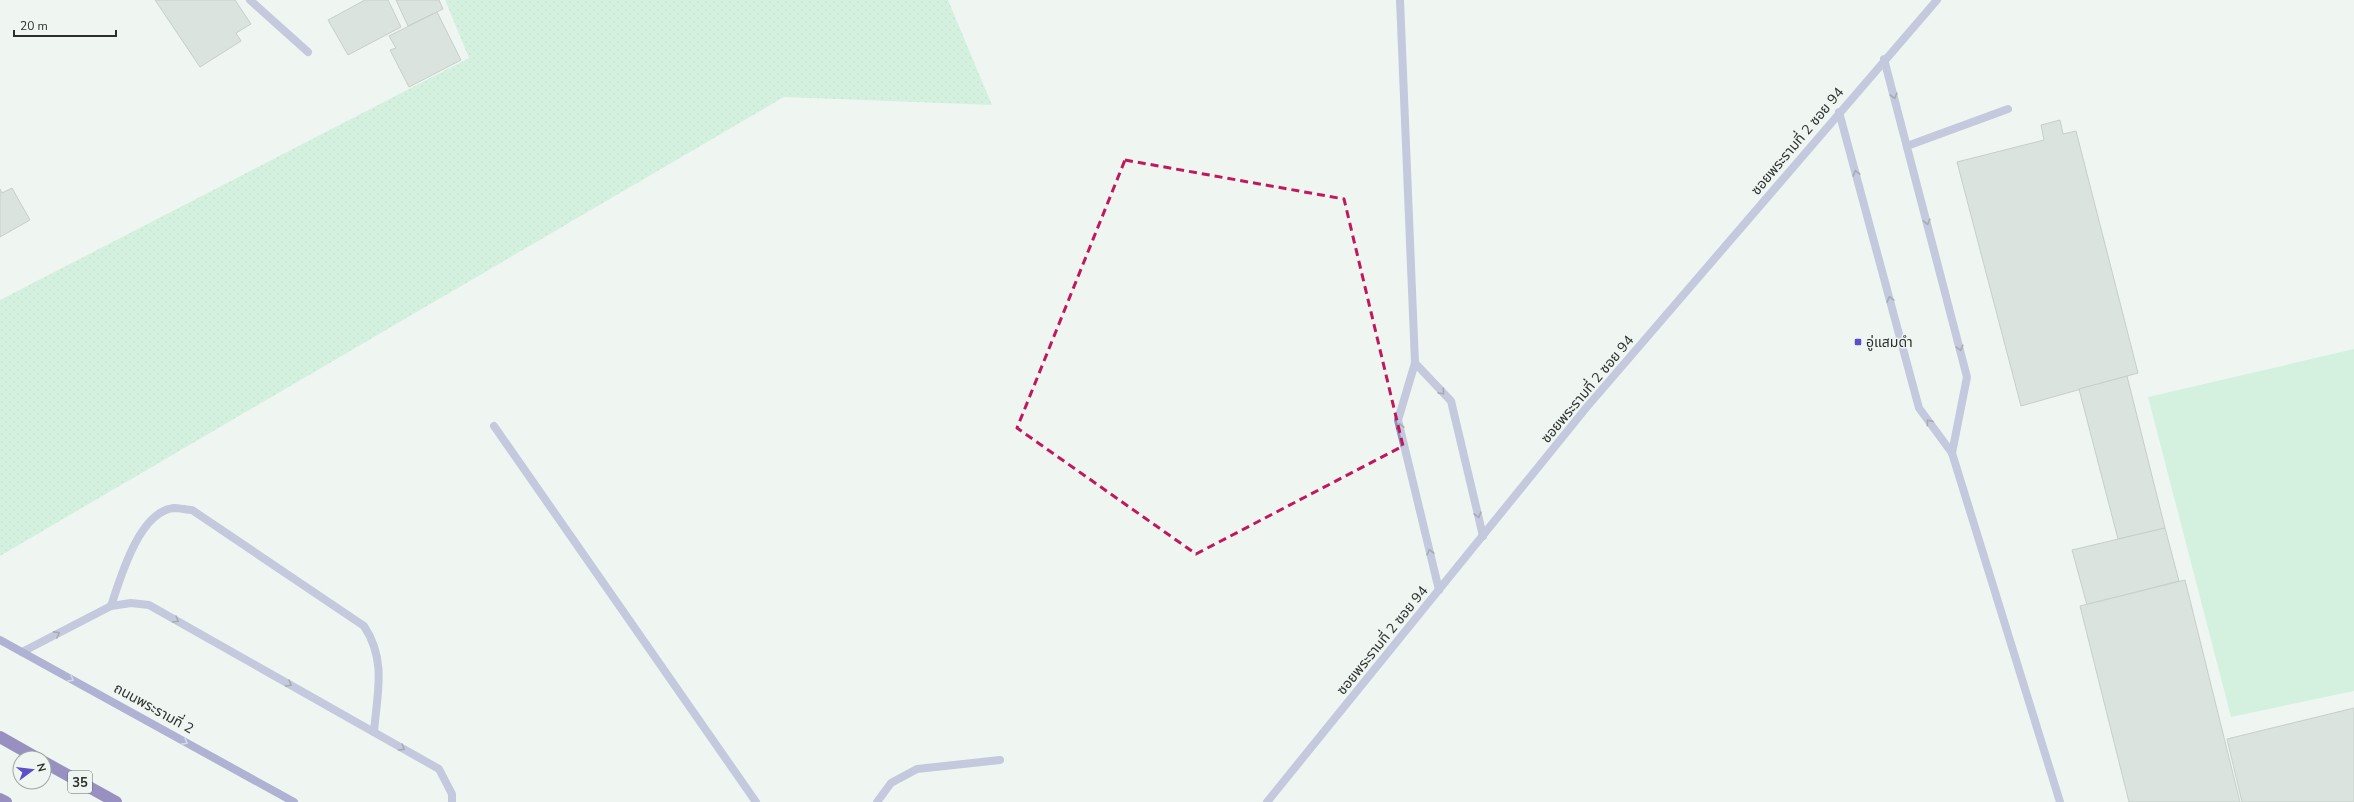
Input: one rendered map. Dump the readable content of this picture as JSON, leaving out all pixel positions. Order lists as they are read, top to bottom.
{
  "streets": {
    "highway": ["35"],
    "main road": ["ถนนพระรามที่ 2"],
    "street": ["ซอยพระรามที่ 2 ซอย 94"]
  },
  "one_way": ["ถนนพระรามที่ 2"],
  "places": {
    "transit": ["อู่แสมดำ"]
  },
  "scale_bar": "20 m",
  "north": "right"
}
